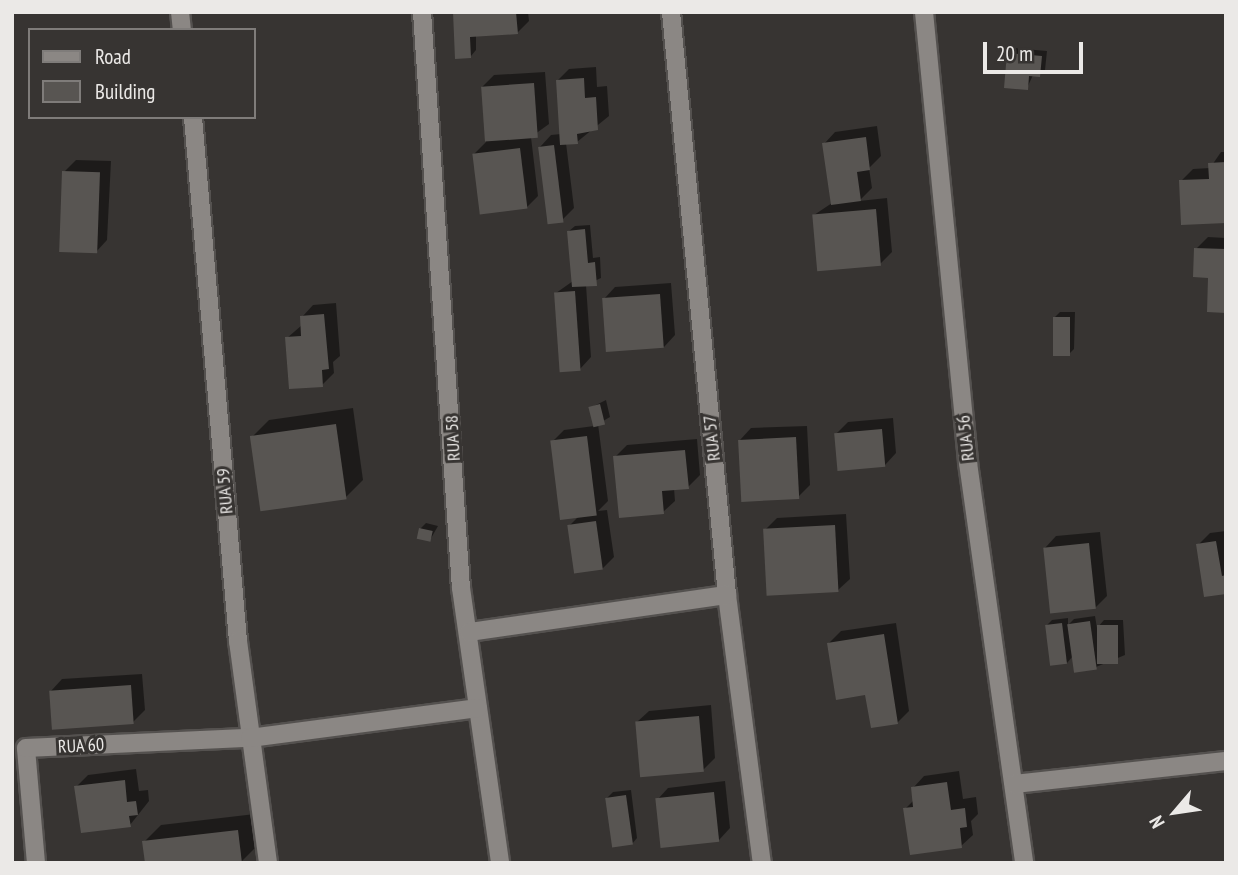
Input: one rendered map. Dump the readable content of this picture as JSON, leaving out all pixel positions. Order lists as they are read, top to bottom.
{
  "streets": {
    "street": [
      "RUA 58",
      "RUA 57",
      "RUA 56",
      "RUA 59",
      "RUA 60"
    ]
  },
  "crossings": [
    ["RUA 59", "RUA 60"]
  ],
  "legend": ["Road", "Building"],
  "scale_bar": "20 m",
  "north": "bottom left"
}
